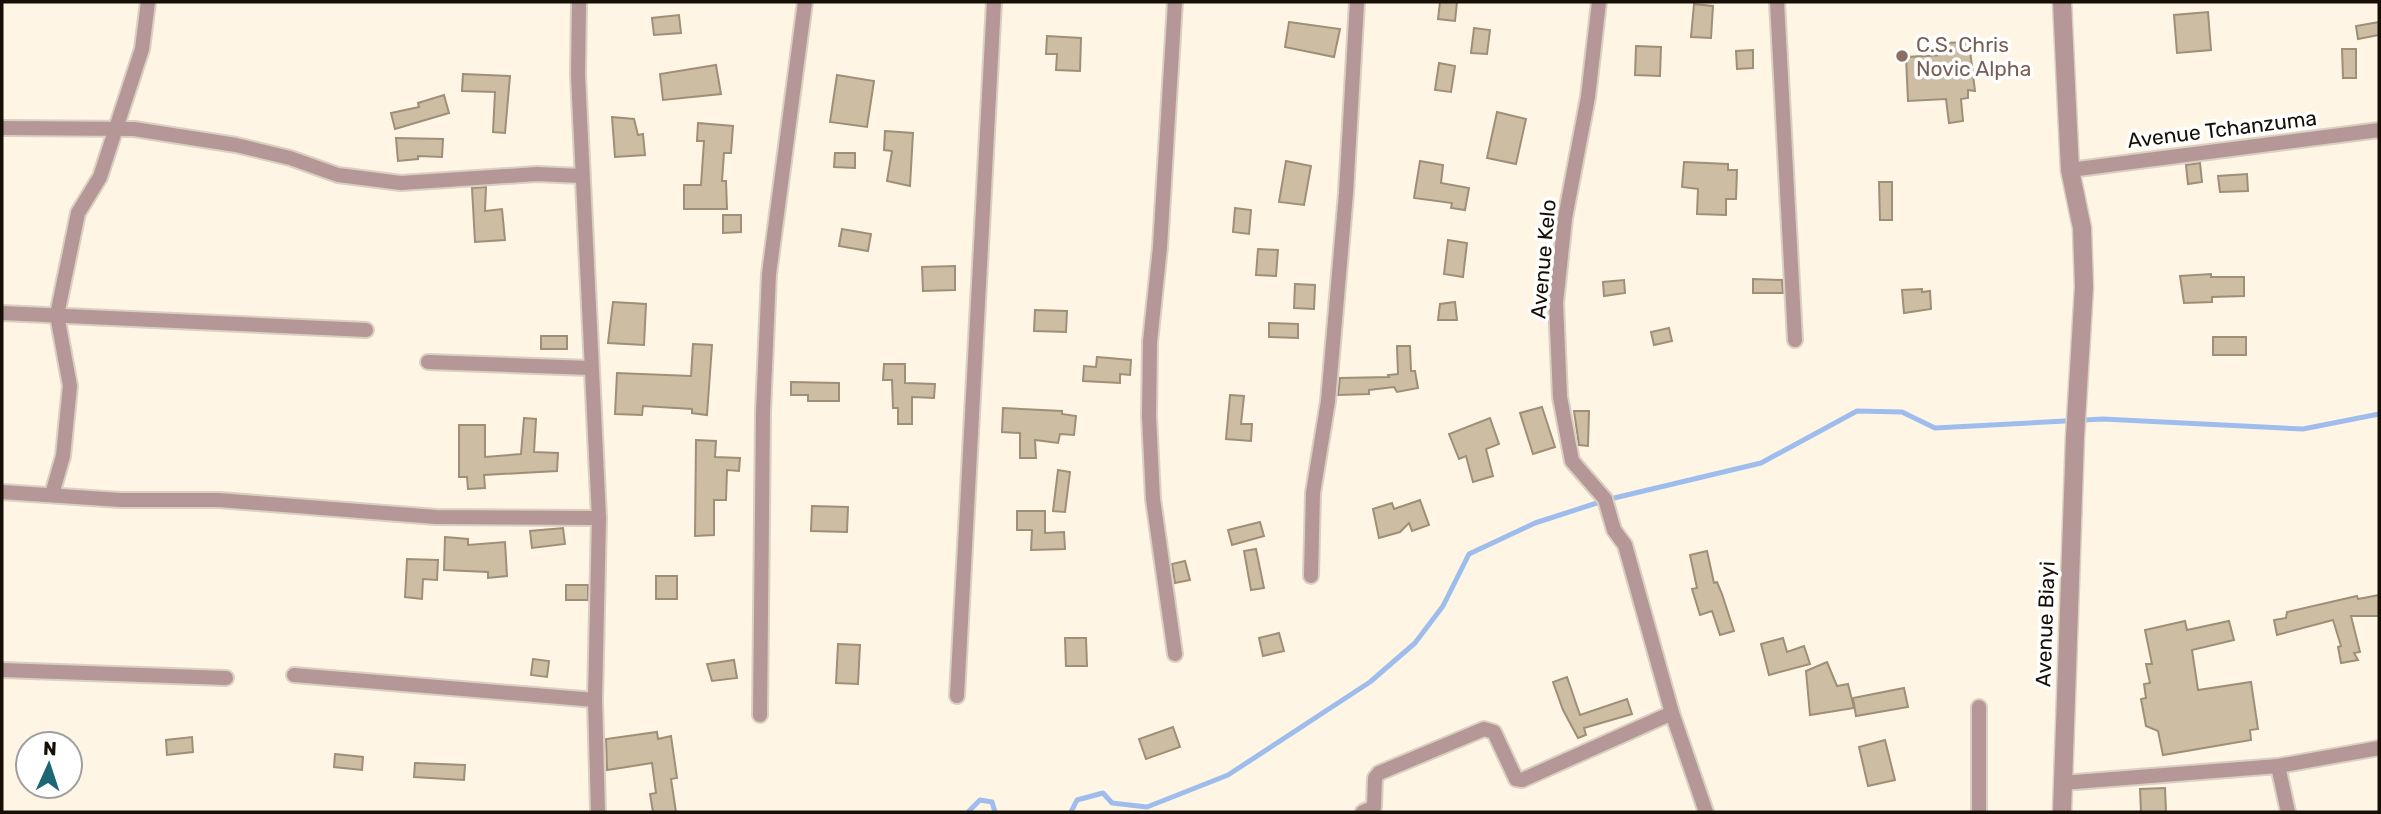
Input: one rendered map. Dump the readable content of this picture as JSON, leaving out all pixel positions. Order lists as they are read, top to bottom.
{
  "streets": {
    "street": ["Avenue Tchanzuma", "Avenue Kelo", "Avenue Biayi"]
  },
  "crossings": [
    ["Avenue Tchanzuma", "Avenue Biayi"]
  ],
  "places": ["C.S. Chris Novic Alpha"],
  "north": "top"
}
